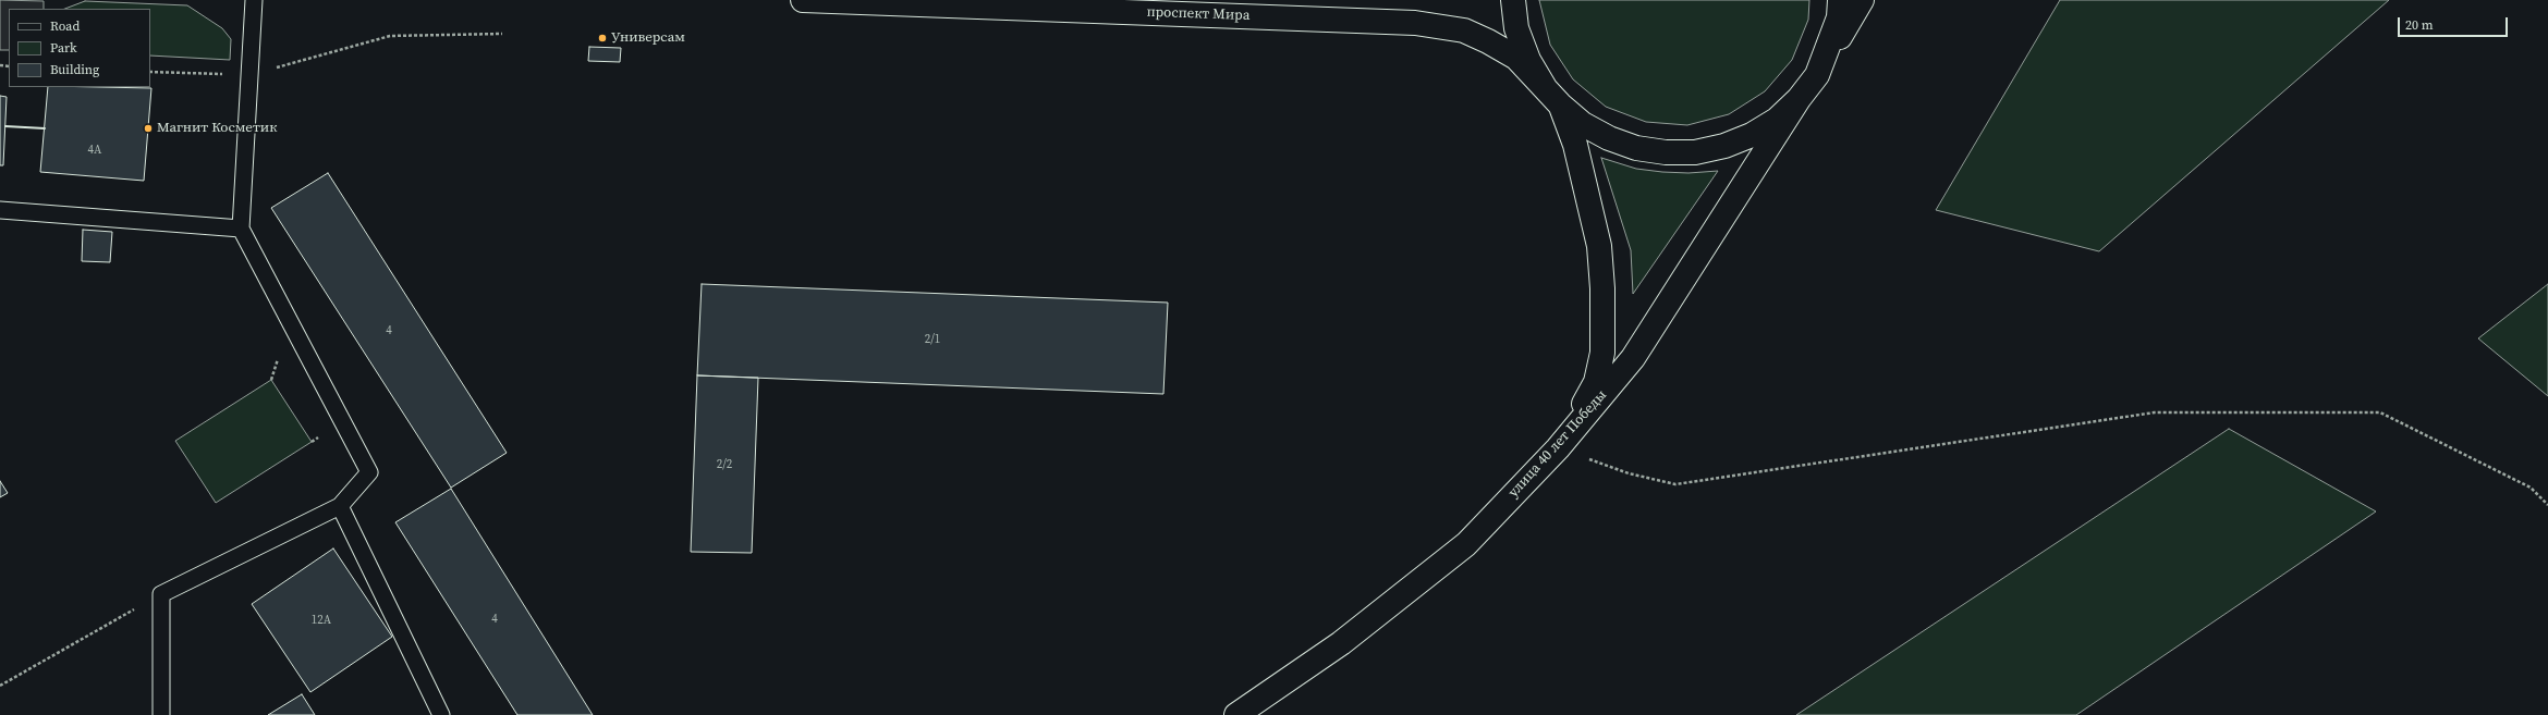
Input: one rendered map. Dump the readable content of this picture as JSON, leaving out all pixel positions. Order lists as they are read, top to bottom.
{
  "streets": {
    "street": ["проспект Мира", "улица 40 лет Победы"]
  },
  "places": ["Универсам", "Магнит Косметик"],
  "house_numbers": [
    "4А",
    "4",
    "2/1",
    "2/2",
    "4",
    "12А"
  ],
  "legend": ["Road", "Park", "Building"],
  "scale_bar": "20 m"
}
